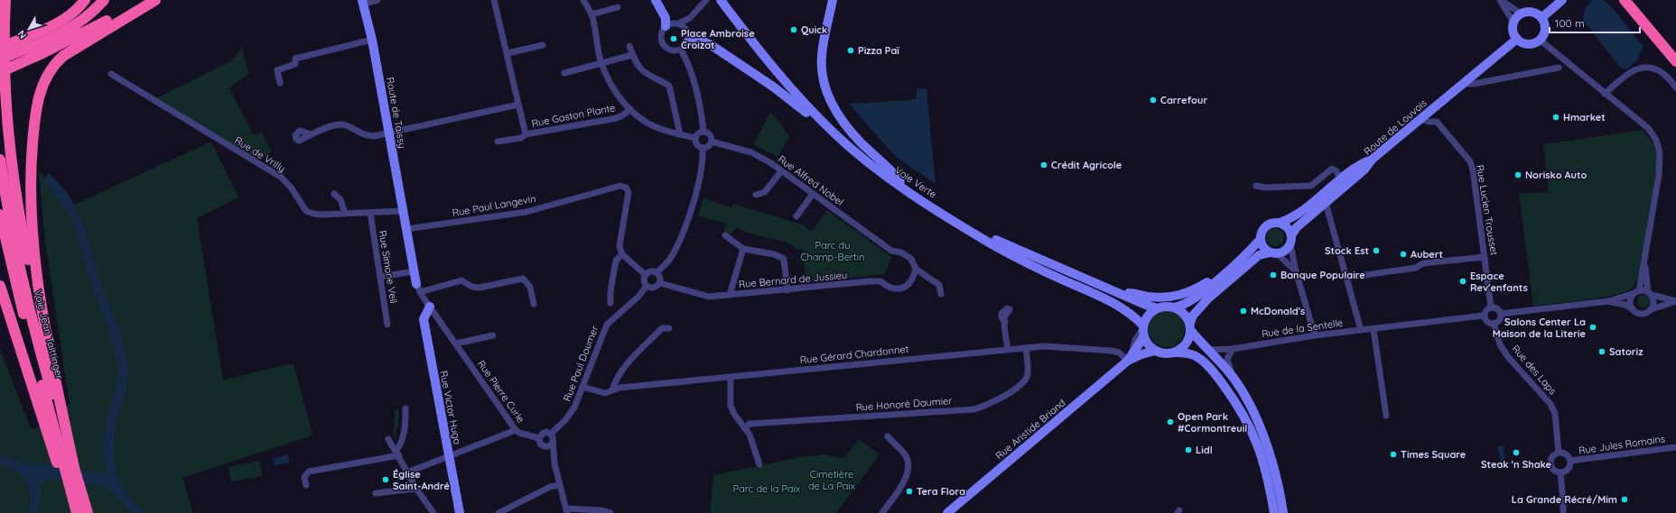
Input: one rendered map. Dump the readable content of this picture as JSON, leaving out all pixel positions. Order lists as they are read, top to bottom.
{
  "streets": {
    "highway": ["Voie Jean Taittinger"],
    "main road": [
      "Route de Taissy",
      "Route de Louvois",
      "Voie Verte",
      "Rue Victor Hugo",
      "Rue Aristide Briand"
    ],
    "street": [
      "Rue Gaston Plante",
      "Rue de Vrilly",
      "Rue Alfred Nobel",
      "Rue Paul Langevin",
      "Rue Lucien Trousset",
      "Rue Simone Veil",
      "Rue Bernard de Jussieu",
      "Rue de la Sentelle",
      "Rue Gérard Chardonnet",
      "Rue Paul Doumer",
      "Rue des Laps",
      "Rue Pierre Curie",
      "Rue Honoré Daumier",
      "Rue Jules Romains"
    ]
  },
  "crossings": [
    ["Route de Taissy", "Rue de Vrilly"],
    ["Route de Taissy", "Rue Paul Langevin"],
    ["Route de Louvois", "Rue Lucien Trousset"],
    ["Rue de Vrilly", "Rue Simone Veil"],
    ["Rue Alfred Nobel", "Rue Bernard de Jussieu"],
    ["Voie Verte", "Rue Aristide Briand"],
    ["Rue Lucien Trousset", "Rue de la Sentelle"],
    ["Rue Lucien Trousset", "Rue des Laps"],
    ["Rue Bernard de Jussieu", "Rue Paul Doumer"],
    ["Rue de la Sentelle", "Rue des Laps"],
    ["Rue Gérard Chardonnet", "Rue Paul Doumer"],
    ["Rue Gérard Chardonnet", "Rue Honoré Daumier"],
    ["Rue Gérard Chardonnet", "Rue Aristide Briand"],
    ["Rue Paul Doumer", "Rue Pierre Curie"],
    ["Rue des Laps", "Rue Jules Romains"],
    ["Rue Pierre Curie", "Rue Victor Hugo"]
  ],
  "parks": ["Parc du Champ-Bertin", "Cimetière de La Paix", "Parc de la Paix"],
  "places": [
    "Quick",
    "Place Ambroise Croizat",
    "Pizza Paï",
    "Carrefour",
    "Hmarket",
    "Crédit Agricole",
    "Norisko Auto",
    "Stock Est",
    "Aubert",
    "Banque Populaire",
    "Espace Rev'enfants",
    "McDonald's",
    "Salons Center La Maison de la Literie",
    "Satoriz",
    "Open Park #Cormontreuil",
    "Lidl",
    "Steak 'n Shake",
    "Times Square",
    "Église Saint-André",
    "Tera Flora",
    "La Grande Récré/Mim"
  ],
  "scale_bar": "100 m",
  "north": "bottom left"
}
